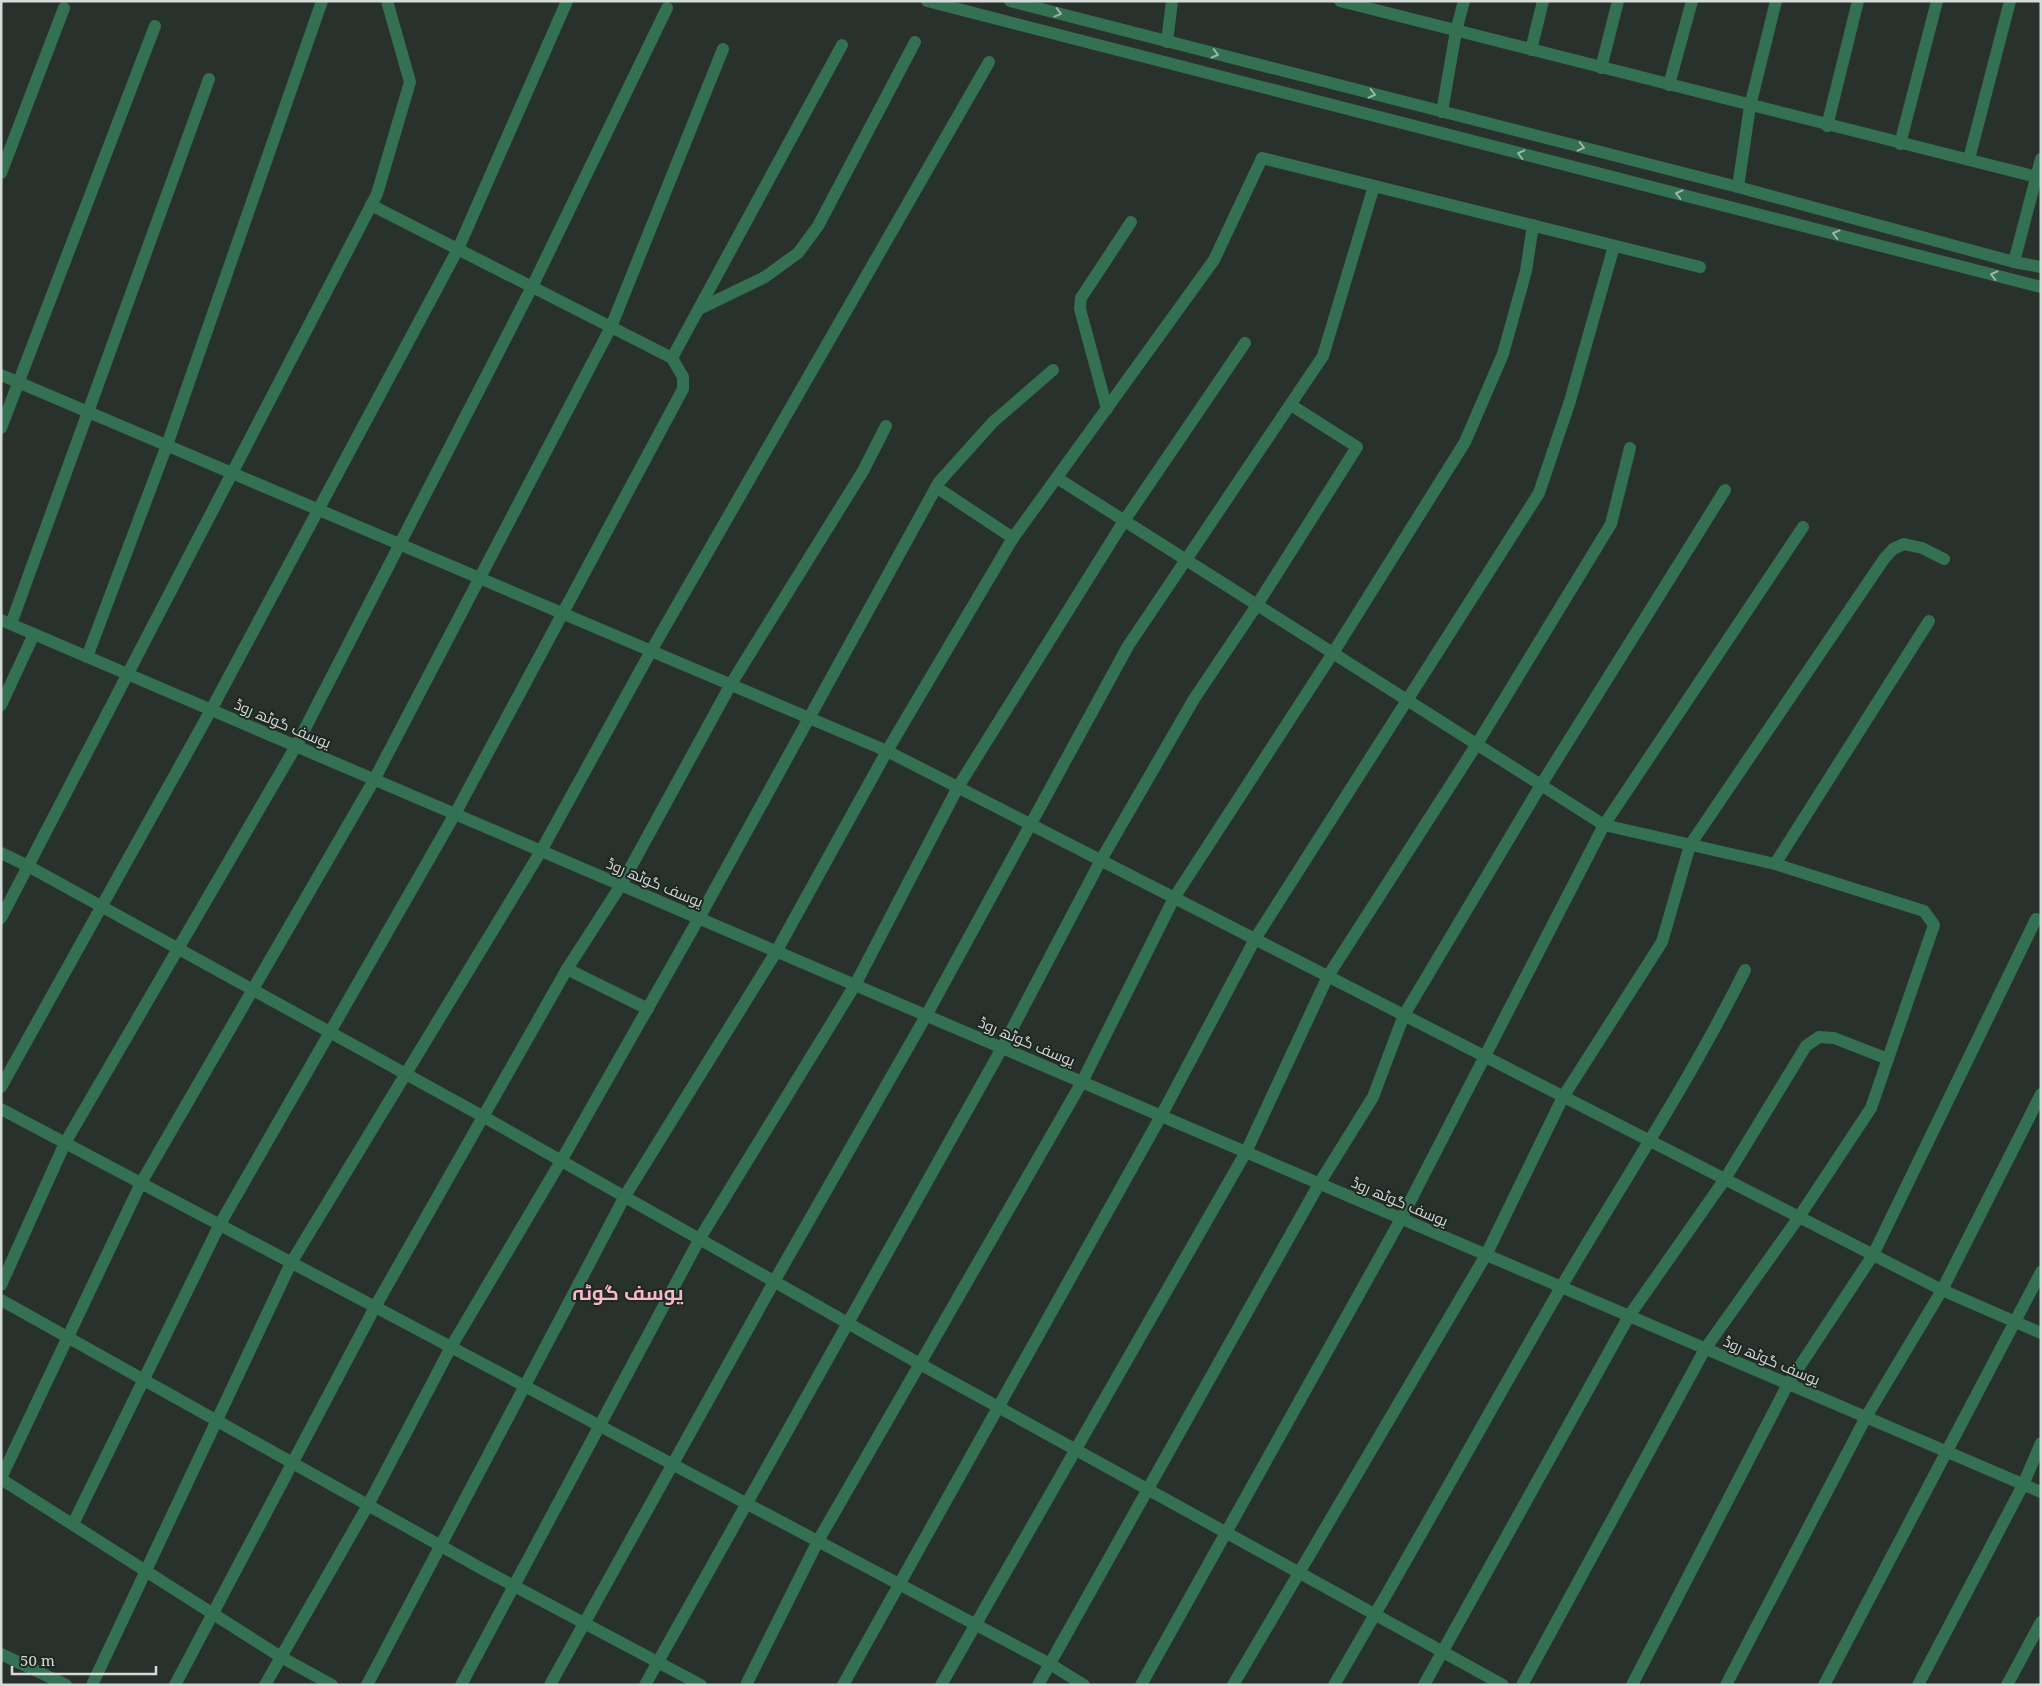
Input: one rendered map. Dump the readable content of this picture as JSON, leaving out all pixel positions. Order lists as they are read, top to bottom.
{
  "streets": {
    "street": ["یوسف گوٹھ روڈ"]
  },
  "districts": ["یوسف گوٹہ"],
  "scale_bar": "50 m"
}
